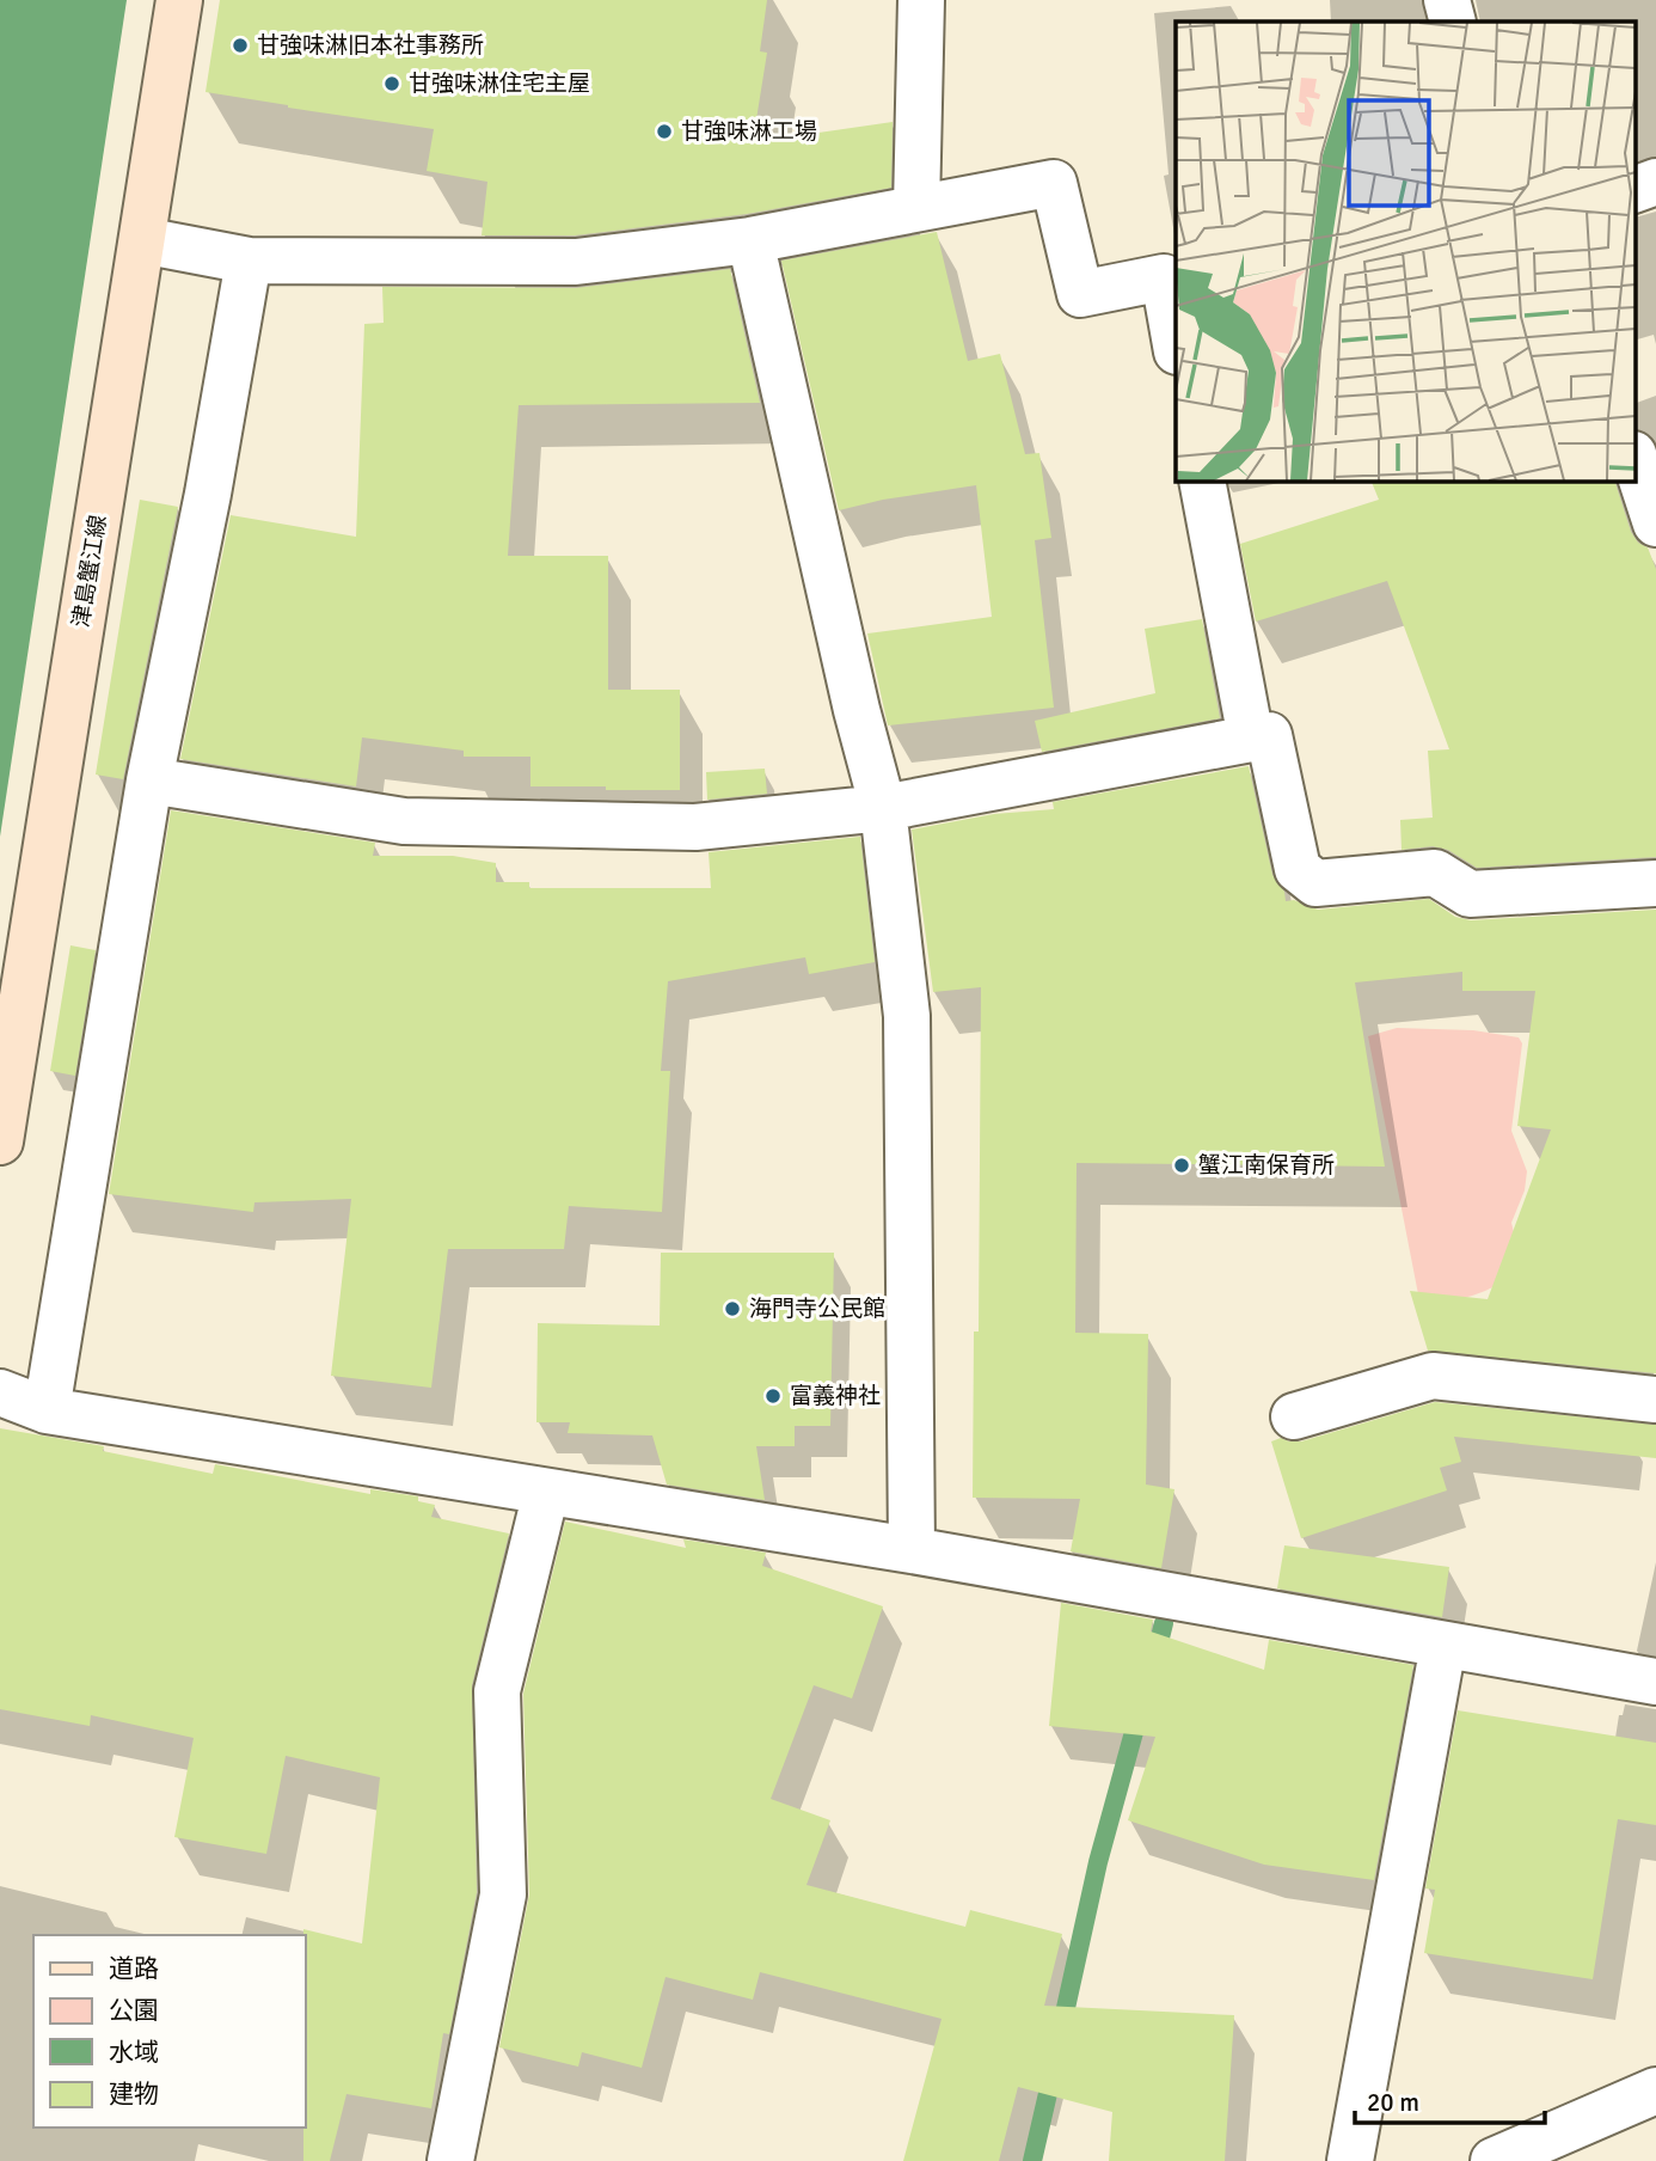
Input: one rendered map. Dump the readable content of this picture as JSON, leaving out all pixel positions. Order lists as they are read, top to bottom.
{
  "streets": {
    "main road": ["津島蟹江線"]
  },
  "places": [
    "甘強味淋旧本社事務所",
    "甘強味淋住宅主屋",
    "甘強味淋工場",
    "蟹江南保育所",
    "海門寺公民館",
    "富義神社"
  ],
  "legend": [
    "道路",
    "公園",
    "水域",
    "建物"
  ],
  "scale_bar": "20 m"
}
